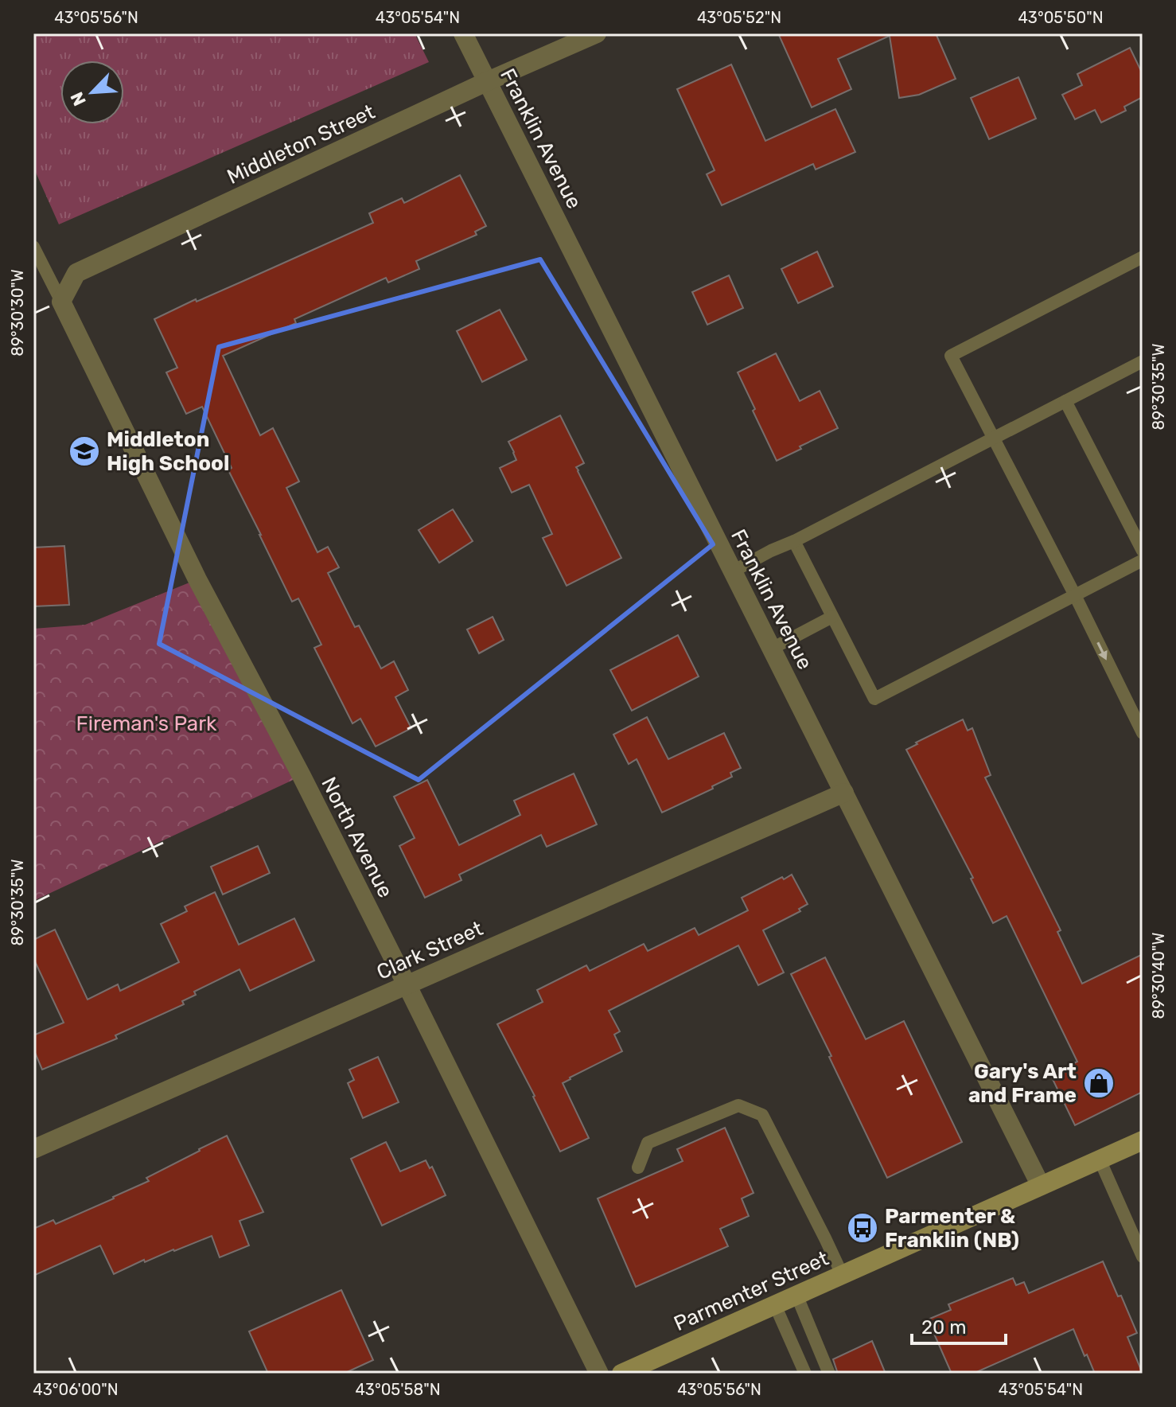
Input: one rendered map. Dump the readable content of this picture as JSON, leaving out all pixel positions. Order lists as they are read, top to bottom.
{
  "streets": {
    "street": [
      "Franklin Avenue",
      "Middleton Street",
      "North Avenue",
      "Clark Street",
      "Parmenter Street"
    ]
  },
  "crossings": [
    ["Franklin Avenue", "Middleton Street"],
    ["Franklin Avenue", "Clark Street"],
    ["Franklin Avenue", "Parmenter Street"],
    ["Middleton Street", "North Avenue"],
    ["North Avenue", "Clark Street"]
  ],
  "parks": ["Fireman's Park"],
  "places": {
    "school or university": ["Middleton High School"],
    "shop": ["Gary's Art and Frame"],
    "bus stop": ["Parmenter & Franklin (NB)"]
  },
  "scale_bar": "20 m",
  "north": "bottom left",
  "coordinates": [
    "43°05'56\"N",
    "43°05'54\"N",
    "43°05'52\"N",
    "43°05'50\"N",
    "89°30'30\"W",
    "89°30'35\"W",
    "89°30'40\"W",
    "43°06'00\"N",
    "43°05'58\"N"
  ]
}
